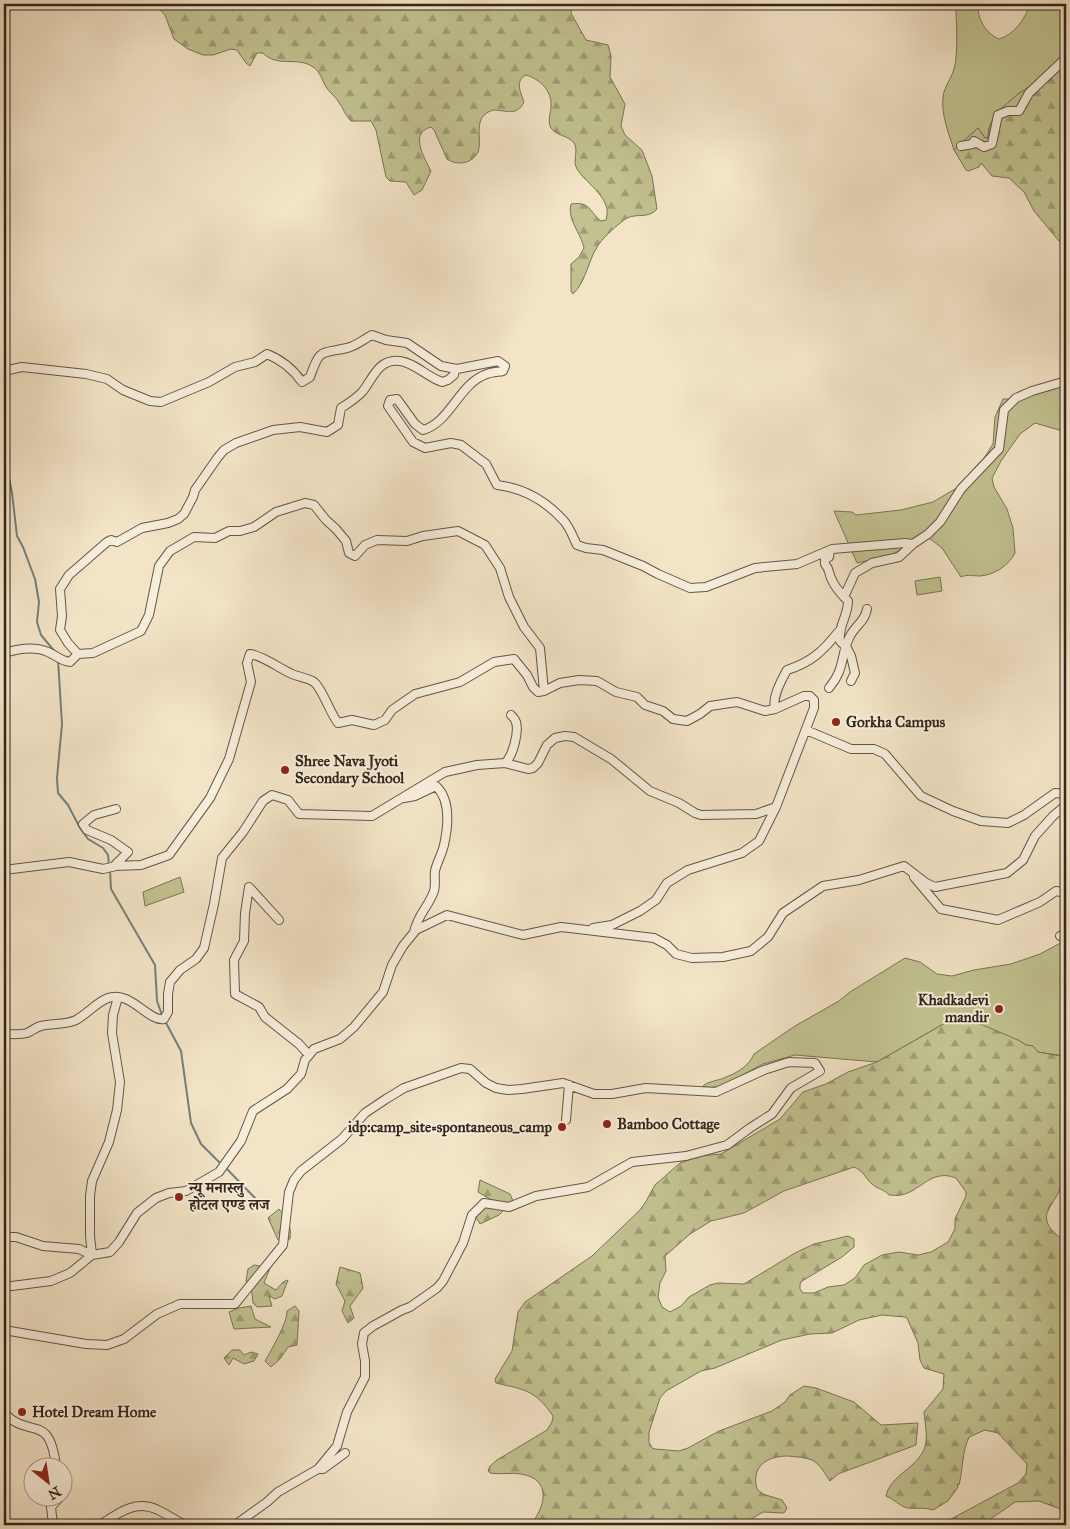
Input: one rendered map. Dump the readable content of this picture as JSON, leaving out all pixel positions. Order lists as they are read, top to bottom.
{
  "places": [
    "Gorkha Campus",
    "Shree Nava Jyoti Secondary School",
    "Khadkadevi mandir",
    "Bamboo Cottage",
    "idp:camp_site=spontaneous_camp",
    "न्यू मनास्लु होटल एण्ड लज",
    "Hotel Dream Home"
  ],
  "north": "bottom right"
}
